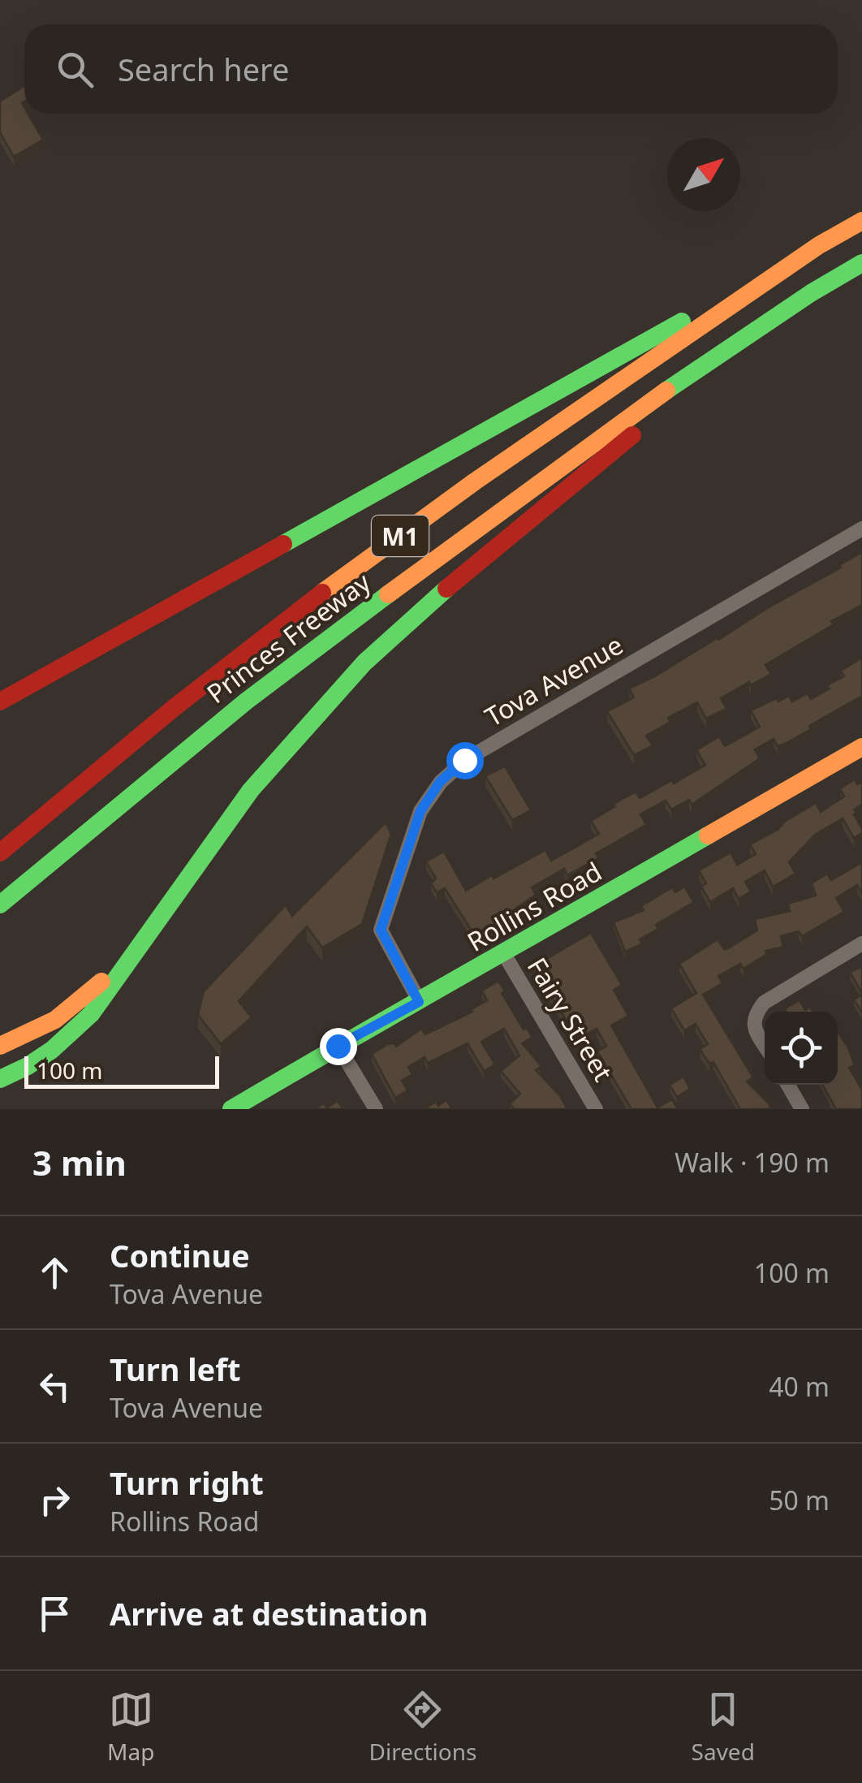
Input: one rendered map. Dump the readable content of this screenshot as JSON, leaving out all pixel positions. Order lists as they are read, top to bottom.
{
  "streets": {
    "main road": ["M1", "Princes Freeway", "Rollins Road"],
    "street": ["Tova Avenue", "Fairy Street"]
  },
  "crossings": [
    ["Tova Avenue", "Rollins Road"],
    ["Rollins Road", "Fairy Street"]
  ],
  "scale_bar": "100 m",
  "north": "top right",
  "page": {
    "search": "Search here",
    "scale": "100 m",
    "heading": ["3 min", "Walk · 190 m"],
    "list": [
      ["Continue", "Tova Avenue", "100 m"],
      ["Turn left", "Tova Avenue", "40 m"],
      ["Turn right", "Rollins Road", "50 m"],
      "Arrive at destination"
    ],
    "nav": ["Map", "Directions", "Saved"]
  }
}
